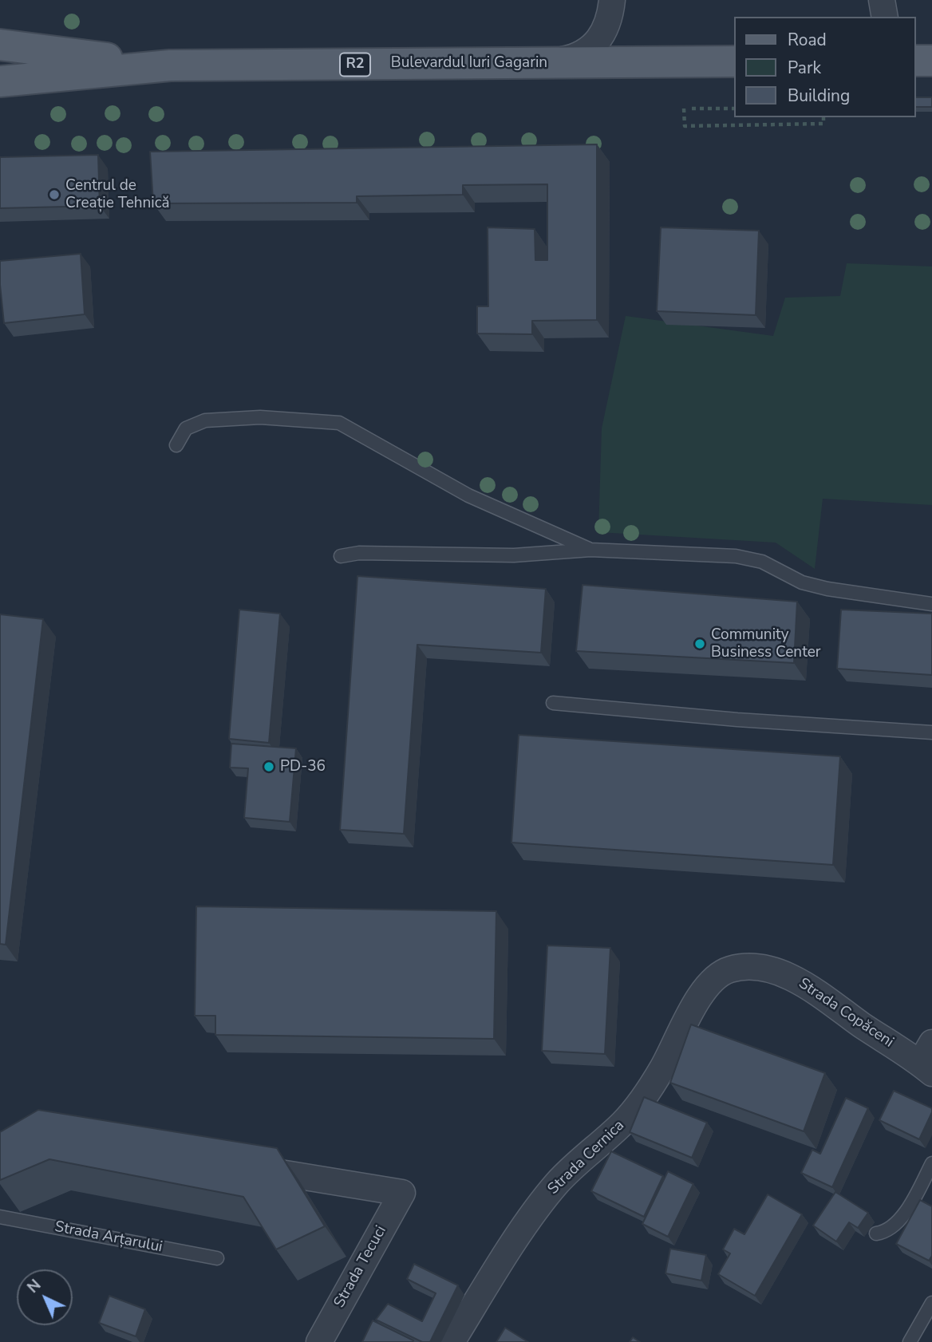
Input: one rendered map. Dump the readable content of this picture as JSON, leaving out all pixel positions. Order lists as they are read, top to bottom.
{
  "streets": {
    "main road": ["Bulevardul Iuri Gagarin", "R2"],
    "street": ["Strada Copăceni", "Strada Cernica", "Strada Tecuci"],
    "lane": ["Strada Arțarului"]
  },
  "crossings": [
    ["Strada Copăceni", "Strada Cernica"]
  ],
  "places": ["Centrul de Creație Tehnică", "Community Business Center", "PD-36"],
  "legend": ["Road", "Park", "Building"],
  "north": "top left"
}
